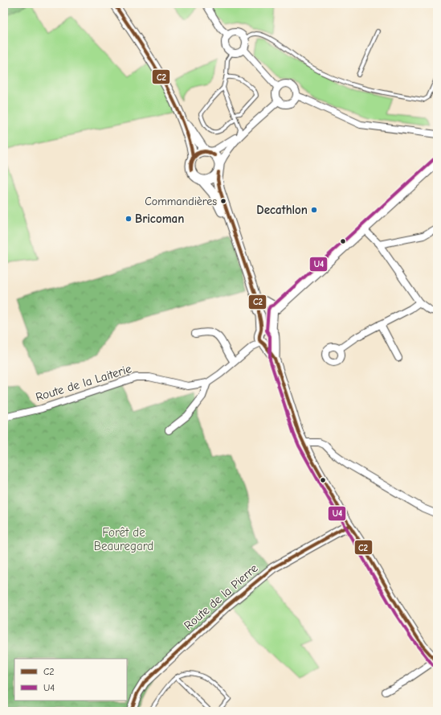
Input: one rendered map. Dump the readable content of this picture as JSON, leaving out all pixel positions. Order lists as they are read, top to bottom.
{
  "streets": {
    "main road": ["Route de la Pierre"],
    "street": ["Route de la Laiterie"]
  },
  "parks": ["Forêt de Beauregard"],
  "places": ["Commandières", "Decathlon", "Bricoman"],
  "lines": ["transit line C2", "transit line U4"],
  "legend": ["C2", "U4"]
}
